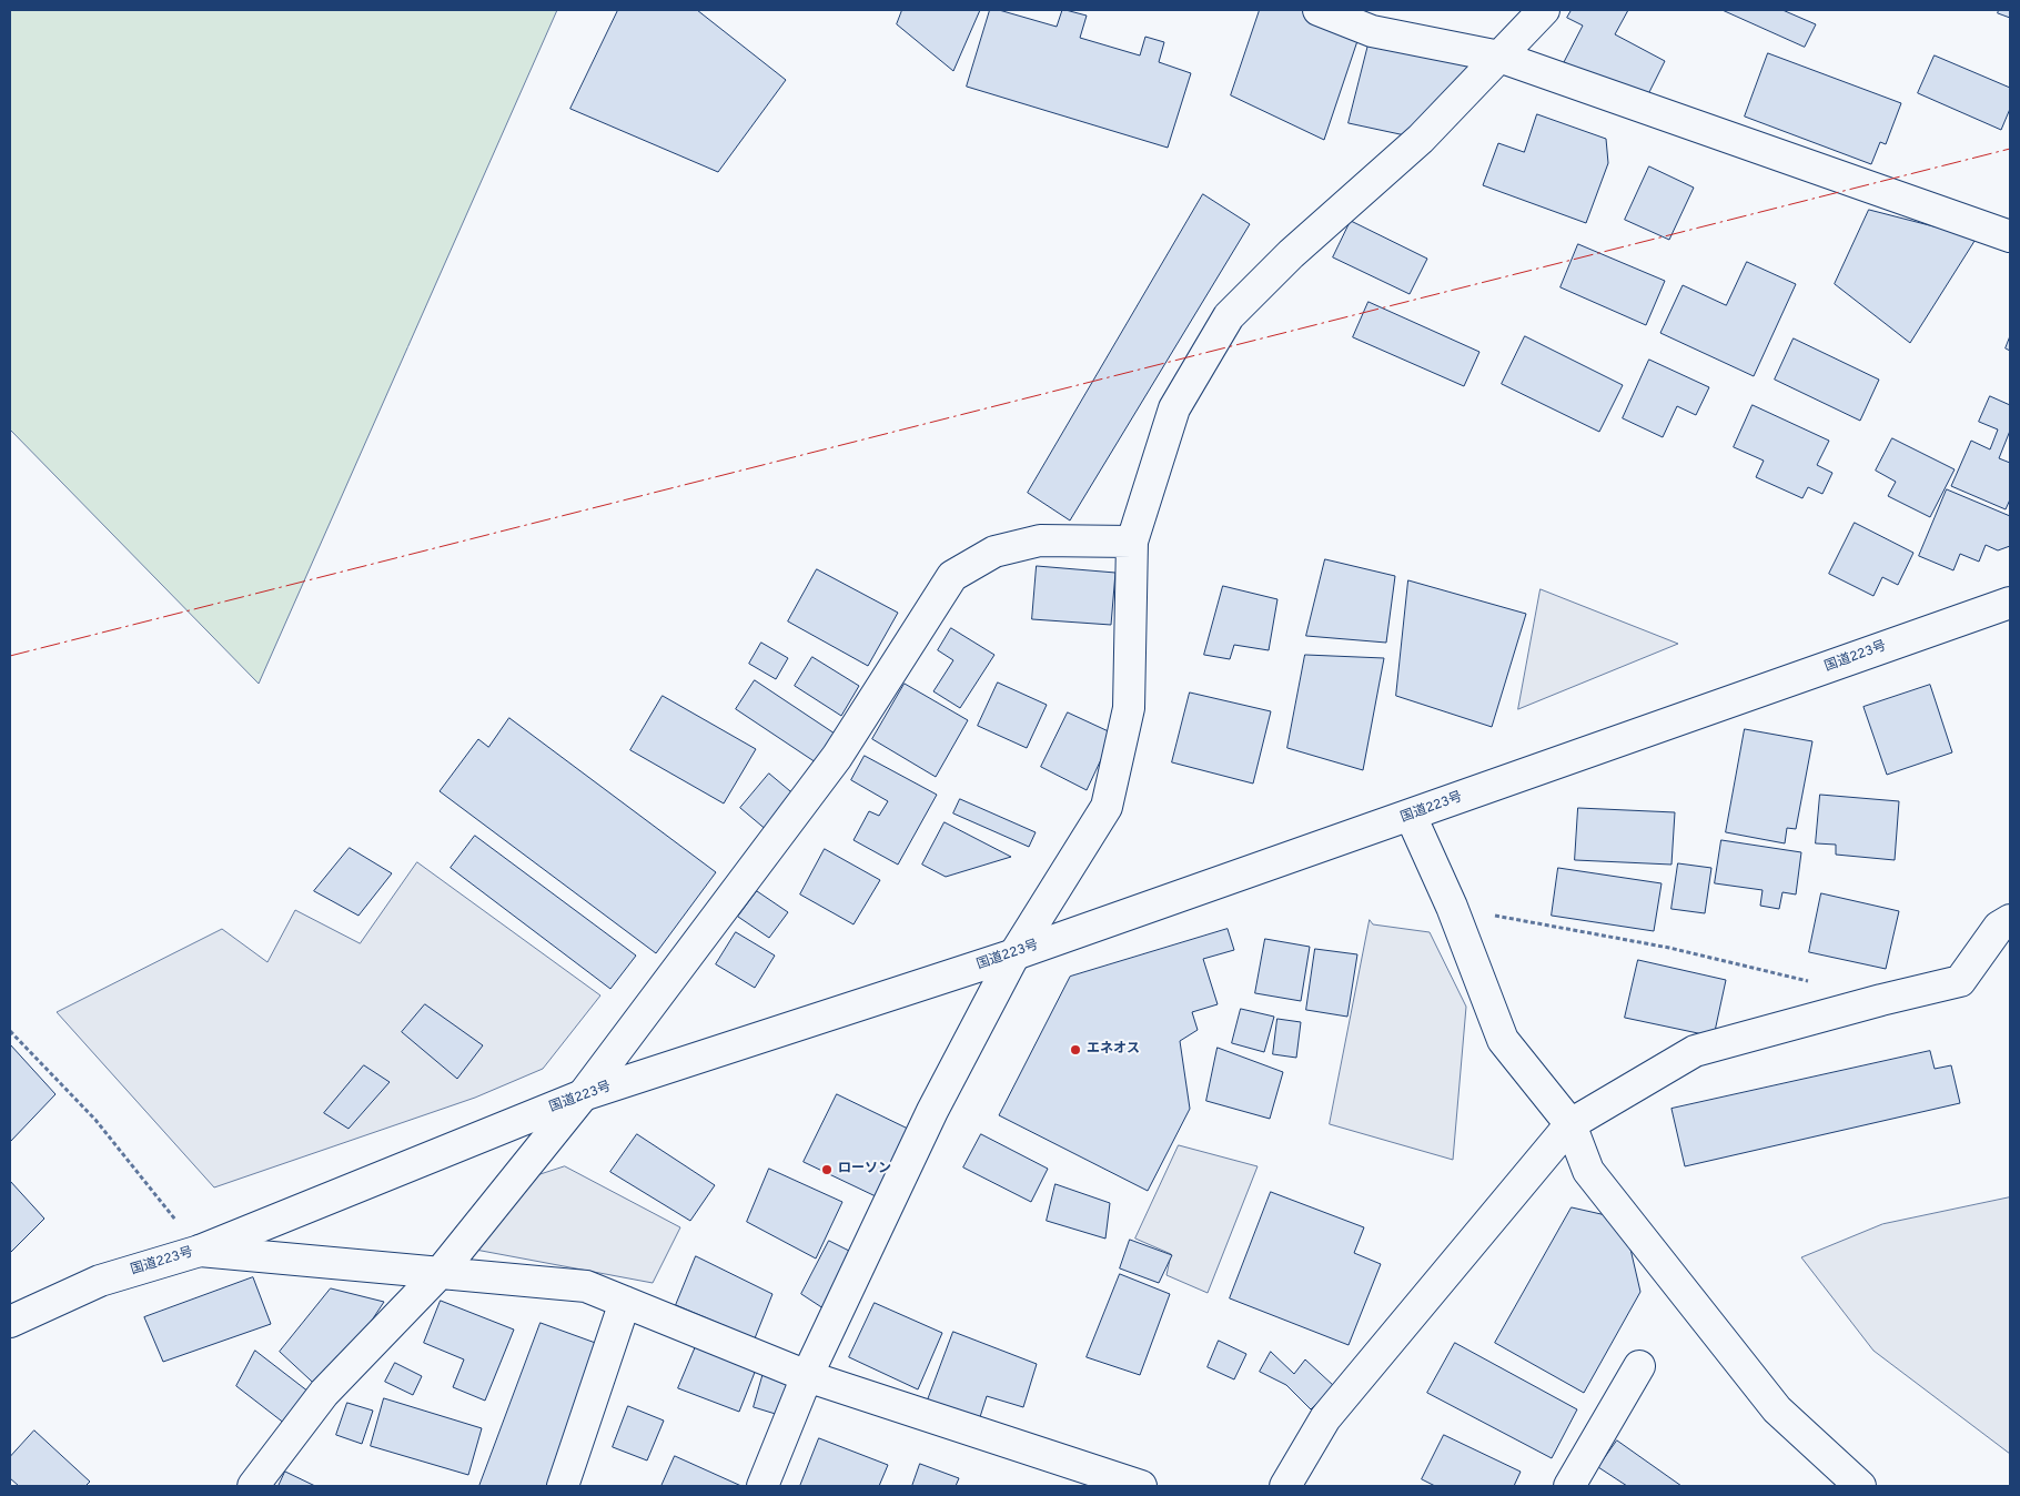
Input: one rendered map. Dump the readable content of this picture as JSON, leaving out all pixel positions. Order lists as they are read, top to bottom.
{
  "streets": {
    "main road": ["国道223号"]
  },
  "places": ["エネオス", "ローソン"]
}
